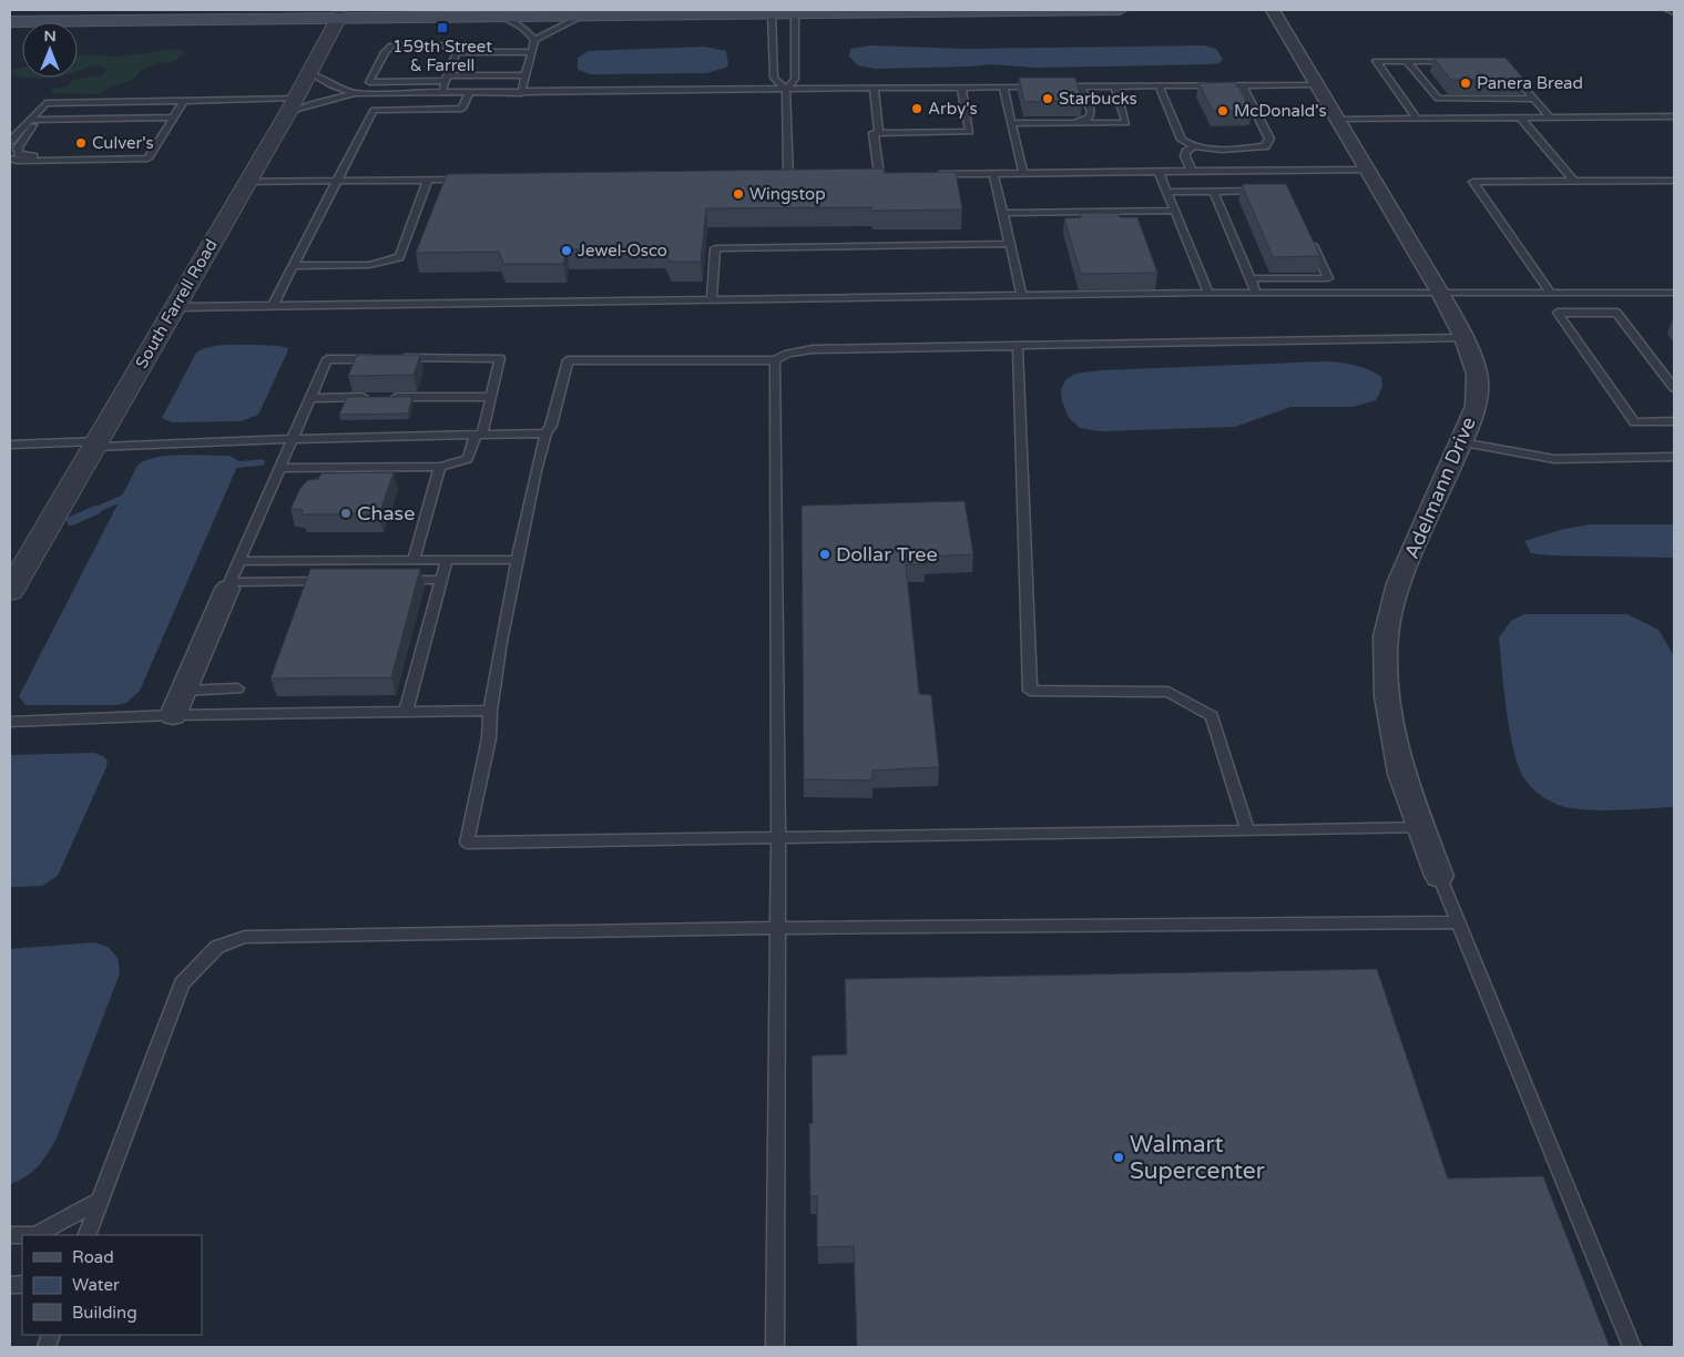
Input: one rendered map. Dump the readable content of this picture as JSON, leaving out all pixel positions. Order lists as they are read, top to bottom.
{
  "streets": {
    "street": ["South Farrell Road", "Adelmann Drive"]
  },
  "places": {
    "transit": ["159th Street & Farrell"],
    "other": [
      "Panera Bread",
      "Starbucks",
      "Arby's",
      "McDonald's",
      "Culver's",
      "Wingstop",
      "Jewel-Osco",
      "Chase",
      "Dollar Tree",
      "Walmart Supercenter"
    ]
  },
  "legend": ["Road", "Water", "Building"],
  "north": "top"
}
